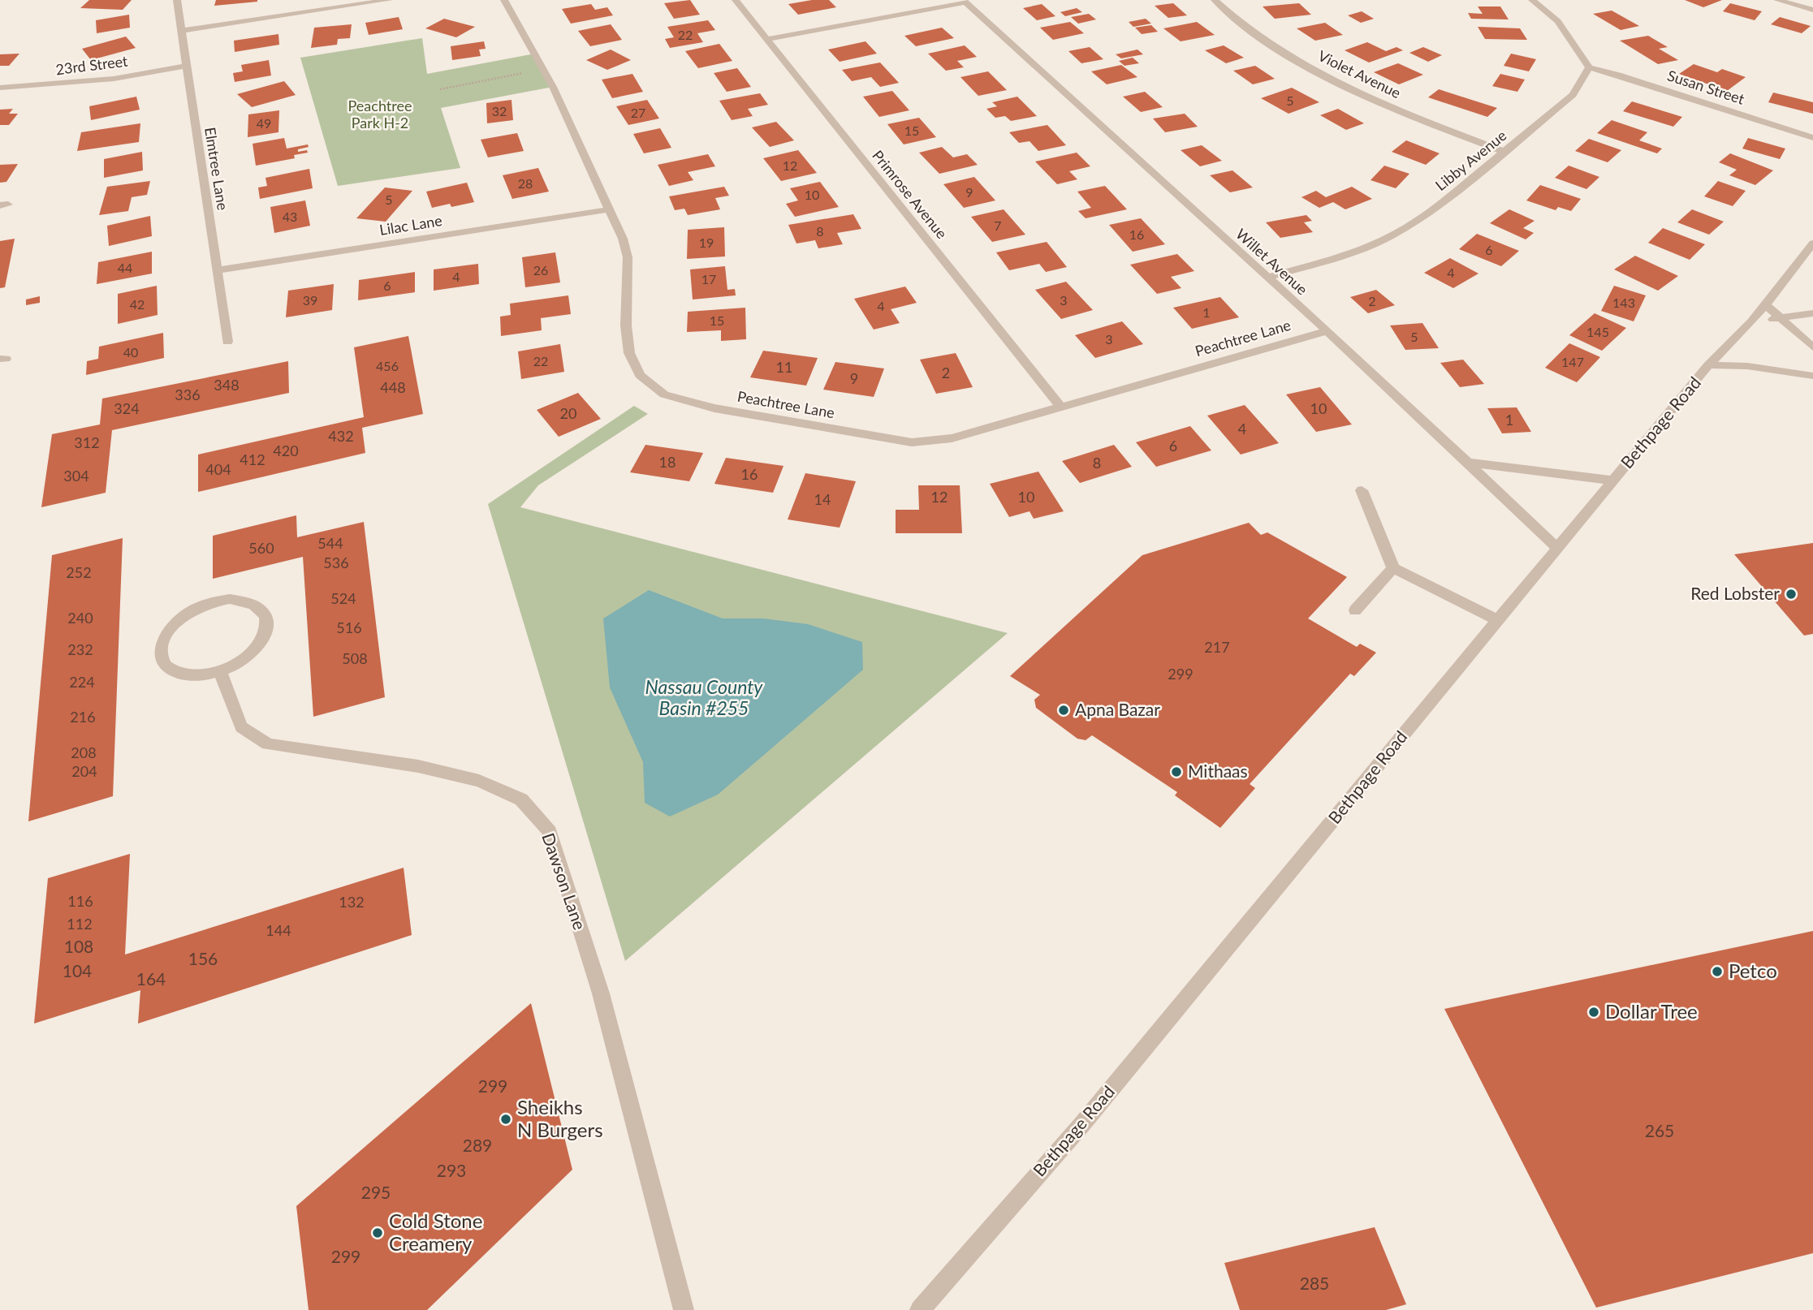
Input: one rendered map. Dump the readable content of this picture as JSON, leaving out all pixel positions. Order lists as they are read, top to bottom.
{
  "streets": {
    "street": [
      "23rd Street",
      "Violet Avenue",
      "Susan Street",
      "Libby Avenue",
      "Elmtree Lane",
      "Primrose Avenue",
      "Lilac Lane",
      "Willet Avenue",
      "Peachtree Lane",
      "Bethpage Road",
      "Dawson Lane"
    ]
  },
  "crossings": [
    ["23rd Street", "Elmtree Lane"],
    ["Violet Avenue", "Libby Avenue"],
    ["Susan Street", "Libby Avenue"],
    ["Libby Avenue", "Willet Avenue"],
    ["Elmtree Lane", "Lilac Lane"],
    ["Primrose Avenue", "Peachtree Lane"],
    ["Lilac Lane", "Peachtree Lane"],
    ["Willet Avenue", "Peachtree Lane"],
    ["Willet Avenue", "Bethpage Road"]
  ],
  "water": ["Nassau County Basin #255"],
  "parks": ["Peachtree Park H-2"],
  "places": [
    "Red Lobster",
    "Apna Bazar",
    "Mithaas",
    "Petco",
    "Dollar Tree",
    "Sheikhs N Burgers",
    "Cold Stone Creamery"
  ],
  "house_numbers": [
    "22",
    "5",
    "32",
    "27",
    "49",
    "15",
    "12",
    "28",
    "9",
    "10",
    "5",
    "43",
    "7",
    "8",
    "16",
    "19",
    "6",
    "44",
    "26",
    "4",
    "4",
    "17",
    "6",
    "39",
    "3",
    "2",
    "143",
    "42",
    "4",
    "1",
    "15",
    "145",
    "5",
    "3",
    "40",
    "22",
    "147",
    "456",
    "11",
    "2",
    "9",
    "348",
    "448",
    "336",
    "324",
    "10",
    "20",
    "1",
    "4",
    "432",
    "312",
    "6",
    "420",
    "412",
    "18",
    "8",
    "404",
    "16",
    "304",
    "12",
    "10",
    "14",
    "544",
    "560",
    "536",
    "252",
    "524",
    "240",
    "516",
    "217",
    "232",
    "508",
    "299",
    "224",
    "216",
    "208",
    "204",
    "116",
    "132",
    "112",
    "144",
    "108",
    "156",
    "104",
    "164",
    "299",
    "265",
    "289",
    "293",
    "295",
    "299",
    "285"
  ]
}
